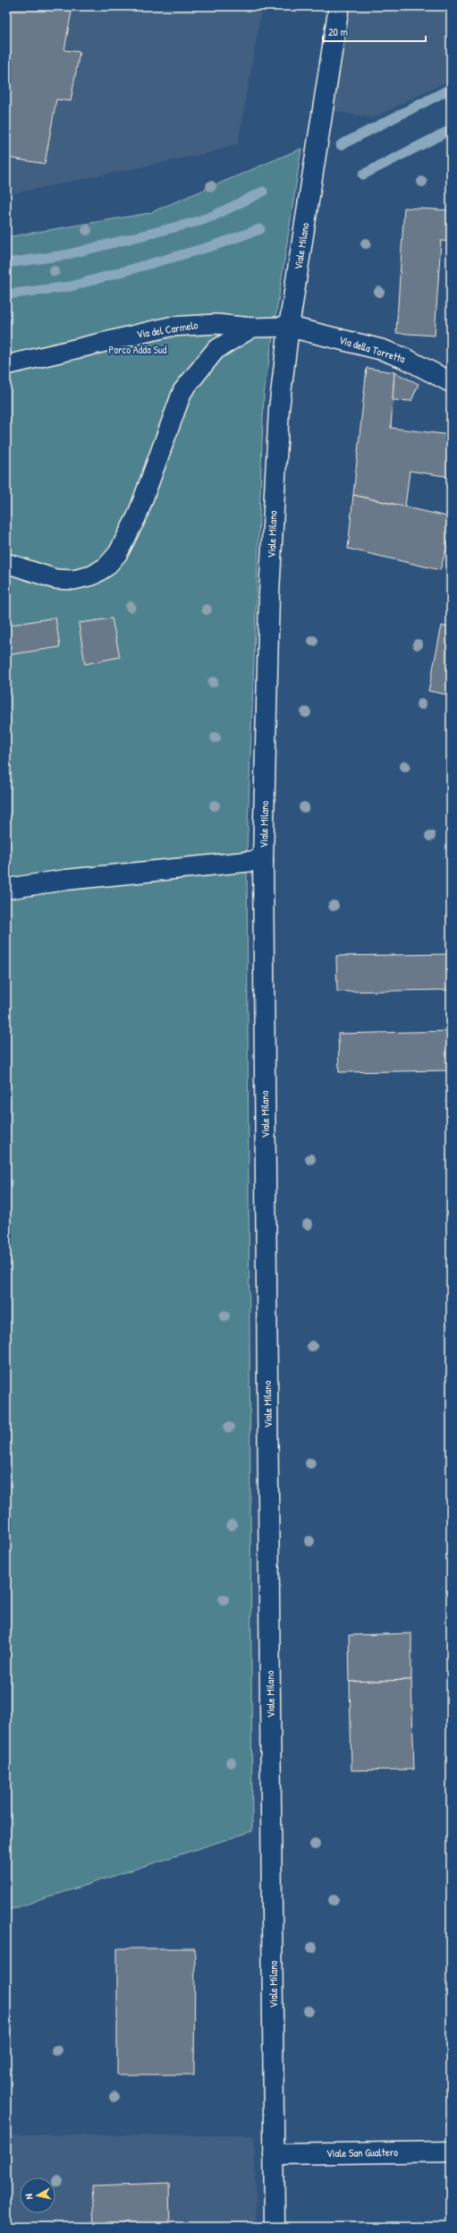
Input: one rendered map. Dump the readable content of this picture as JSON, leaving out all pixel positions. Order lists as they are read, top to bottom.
{
  "streets": {
    "street": ["Viale Milano", "Via della Torretta", "Viale San Gualtero"],
    "lane": ["Via del Carmelo"]
  },
  "crossings": [
    ["Viale Milano", "Via del Carmelo"],
    ["Viale Milano", "Via della Torretta"],
    ["Viale Milano", "Viale San Gualtero"],
    ["Via del Carmelo", "Via della Torretta"]
  ],
  "parks": ["Parco Adda Sud"],
  "scale_bar": "20 m",
  "north": "left"
}
